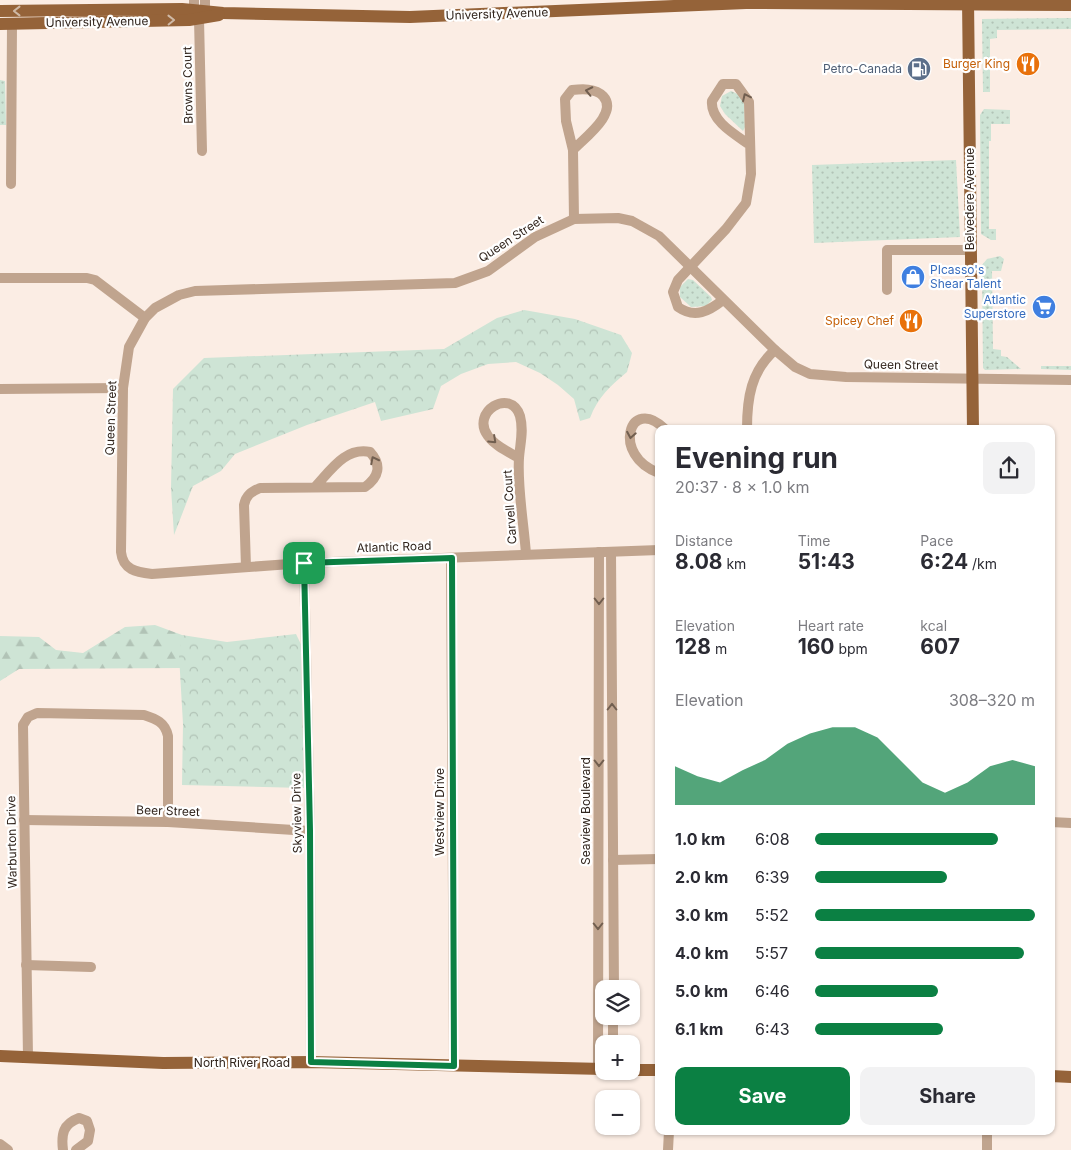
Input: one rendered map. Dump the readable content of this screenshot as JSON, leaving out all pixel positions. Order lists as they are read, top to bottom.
{
  "streets": {
    "main road": ["University Avenue", "Belvedere Avenue", "North River Road"],
    "street": [
      "Browns Court",
      "Queen Street",
      "Carvell Court",
      "Atlantic Road",
      "Beer Street",
      "Seaview Boulevard",
      "Westview Drive",
      "Skyview Drive",
      "Warburton Drive"
    ]
  },
  "crossings": [
    ["University Avenue", "Browns Court"],
    ["University Avenue", "Belvedere Avenue"],
    ["Belvedere Avenue", "Queen Street"],
    ["Queen Street", "Atlantic Road"],
    ["Carvell Court", "Atlantic Road"],
    ["Atlantic Road", "Seaview Boulevard"],
    ["Atlantic Road", "Westview Drive"],
    ["Atlantic Road", "Skyview Drive"],
    ["Beer Street", "Skyview Drive"],
    ["Beer Street", "Warburton Drive"],
    ["Westview Drive", "North River Road"],
    ["Skyview Drive", "North River Road"],
    ["Warburton Drive", "North River Road"]
  ],
  "places": {
    "restaurant": ["Burger King", "Spicey Chef"],
    "fuel station": ["Petro-Canada"],
    "shop": ["PIcasso's Shear Talent"],
    "supermarket": ["Atlantic Superstore"]
  },
  "page": {
    "heading": ["Evening run", "20:37 · 8 × 1.0 km"],
    "stats": [
      ["Distance", "8.08 km"],
      ["Time", "51:43"],
      ["Pace", "6:24 /km"],
      ["Elevation", "128 m"],
      ["Heart rate", "160 bpm"],
      ["kcal", "607"]
    ],
    "chart": ["Elevation", "308–320 m"],
    "list": [
      {
        "name": "1.0 km",
        "note": "6:08"
      },
      {
        "name": "2.0 km",
        "note": "6:39"
      },
      {
        "name": "3.0 km",
        "note": "5:52"
      },
      {
        "name": "4.0 km",
        "note": "5:57"
      },
      {
        "name": "5.0 km",
        "note": "6:46"
      },
      {
        "name": "6.1 km",
        "note": "6:43"
      }
    ],
    "map_buttons": ["+", "−"],
    "buttons": ["Save", "Share"]
  }
}
